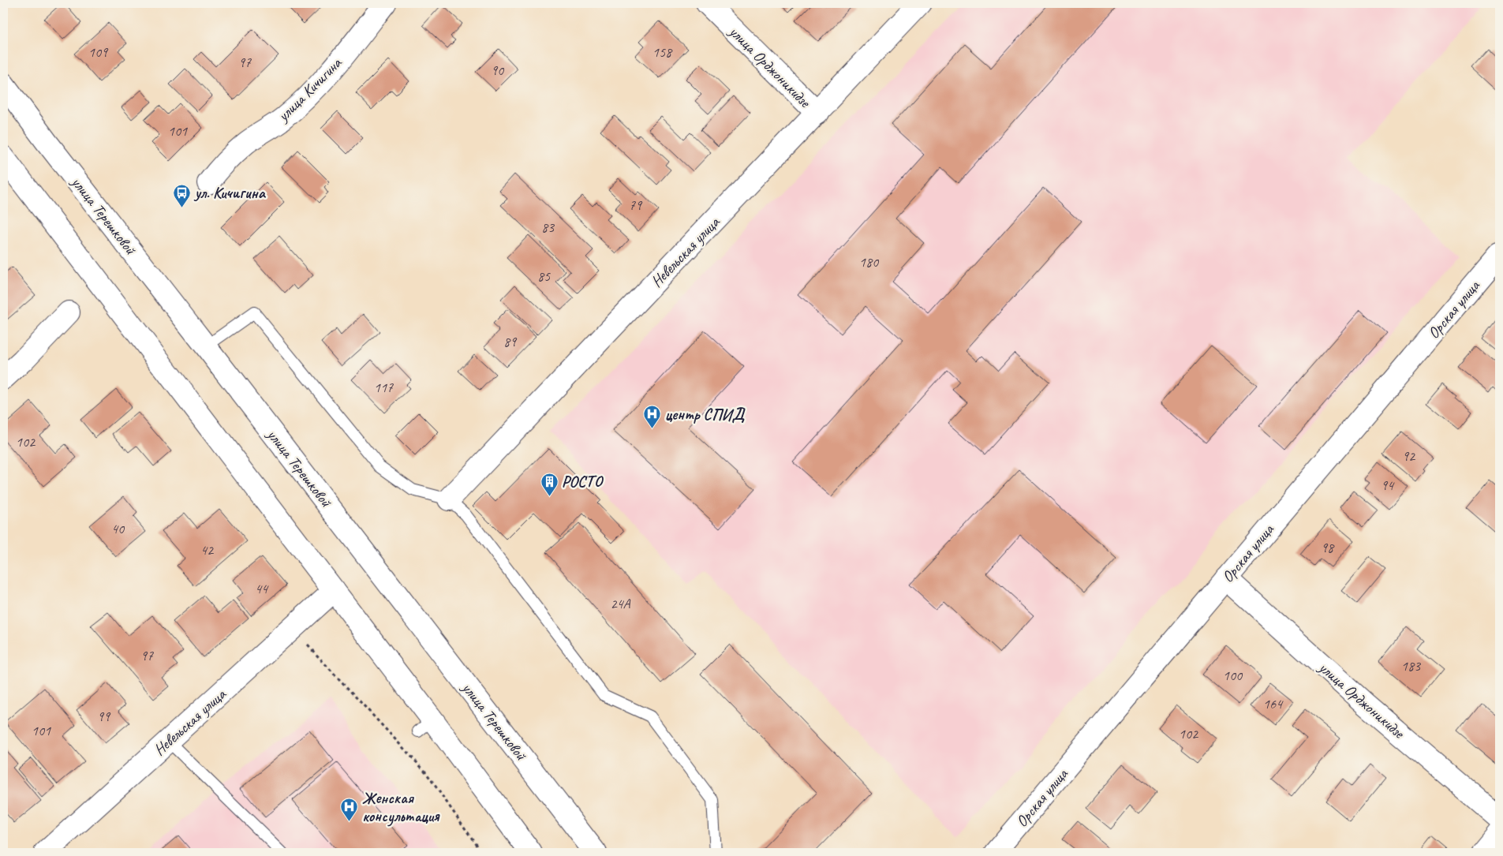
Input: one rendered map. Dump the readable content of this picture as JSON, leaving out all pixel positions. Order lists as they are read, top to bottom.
{
  "streets": {
    "main road": [
      "улица Орджоникидзе",
      "улица Кичигина",
      "улица Терешковой",
      "Невельская улица",
      "Орская улица"
    ]
  },
  "crossings": [
    ["улица Орджоникидзе", "Невельская улица"],
    ["улица Орджоникидзе", "Орская улица"]
  ],
  "places": {
    "bus stop": ["ул. Кичигина"],
    "hospital": ["центр СПИД", "Женская консультация"],
    "building": ["РОСТО"]
  },
  "house_numbers": [
    "109",
    "158",
    "97",
    "90",
    "101",
    "79",
    "83",
    "180",
    "85",
    "89",
    "117",
    "102",
    "92",
    "94",
    "40",
    "98",
    "42",
    "44",
    "24А",
    "97",
    "183",
    "100",
    "164",
    "99",
    "101",
    "102"
  ]
}
